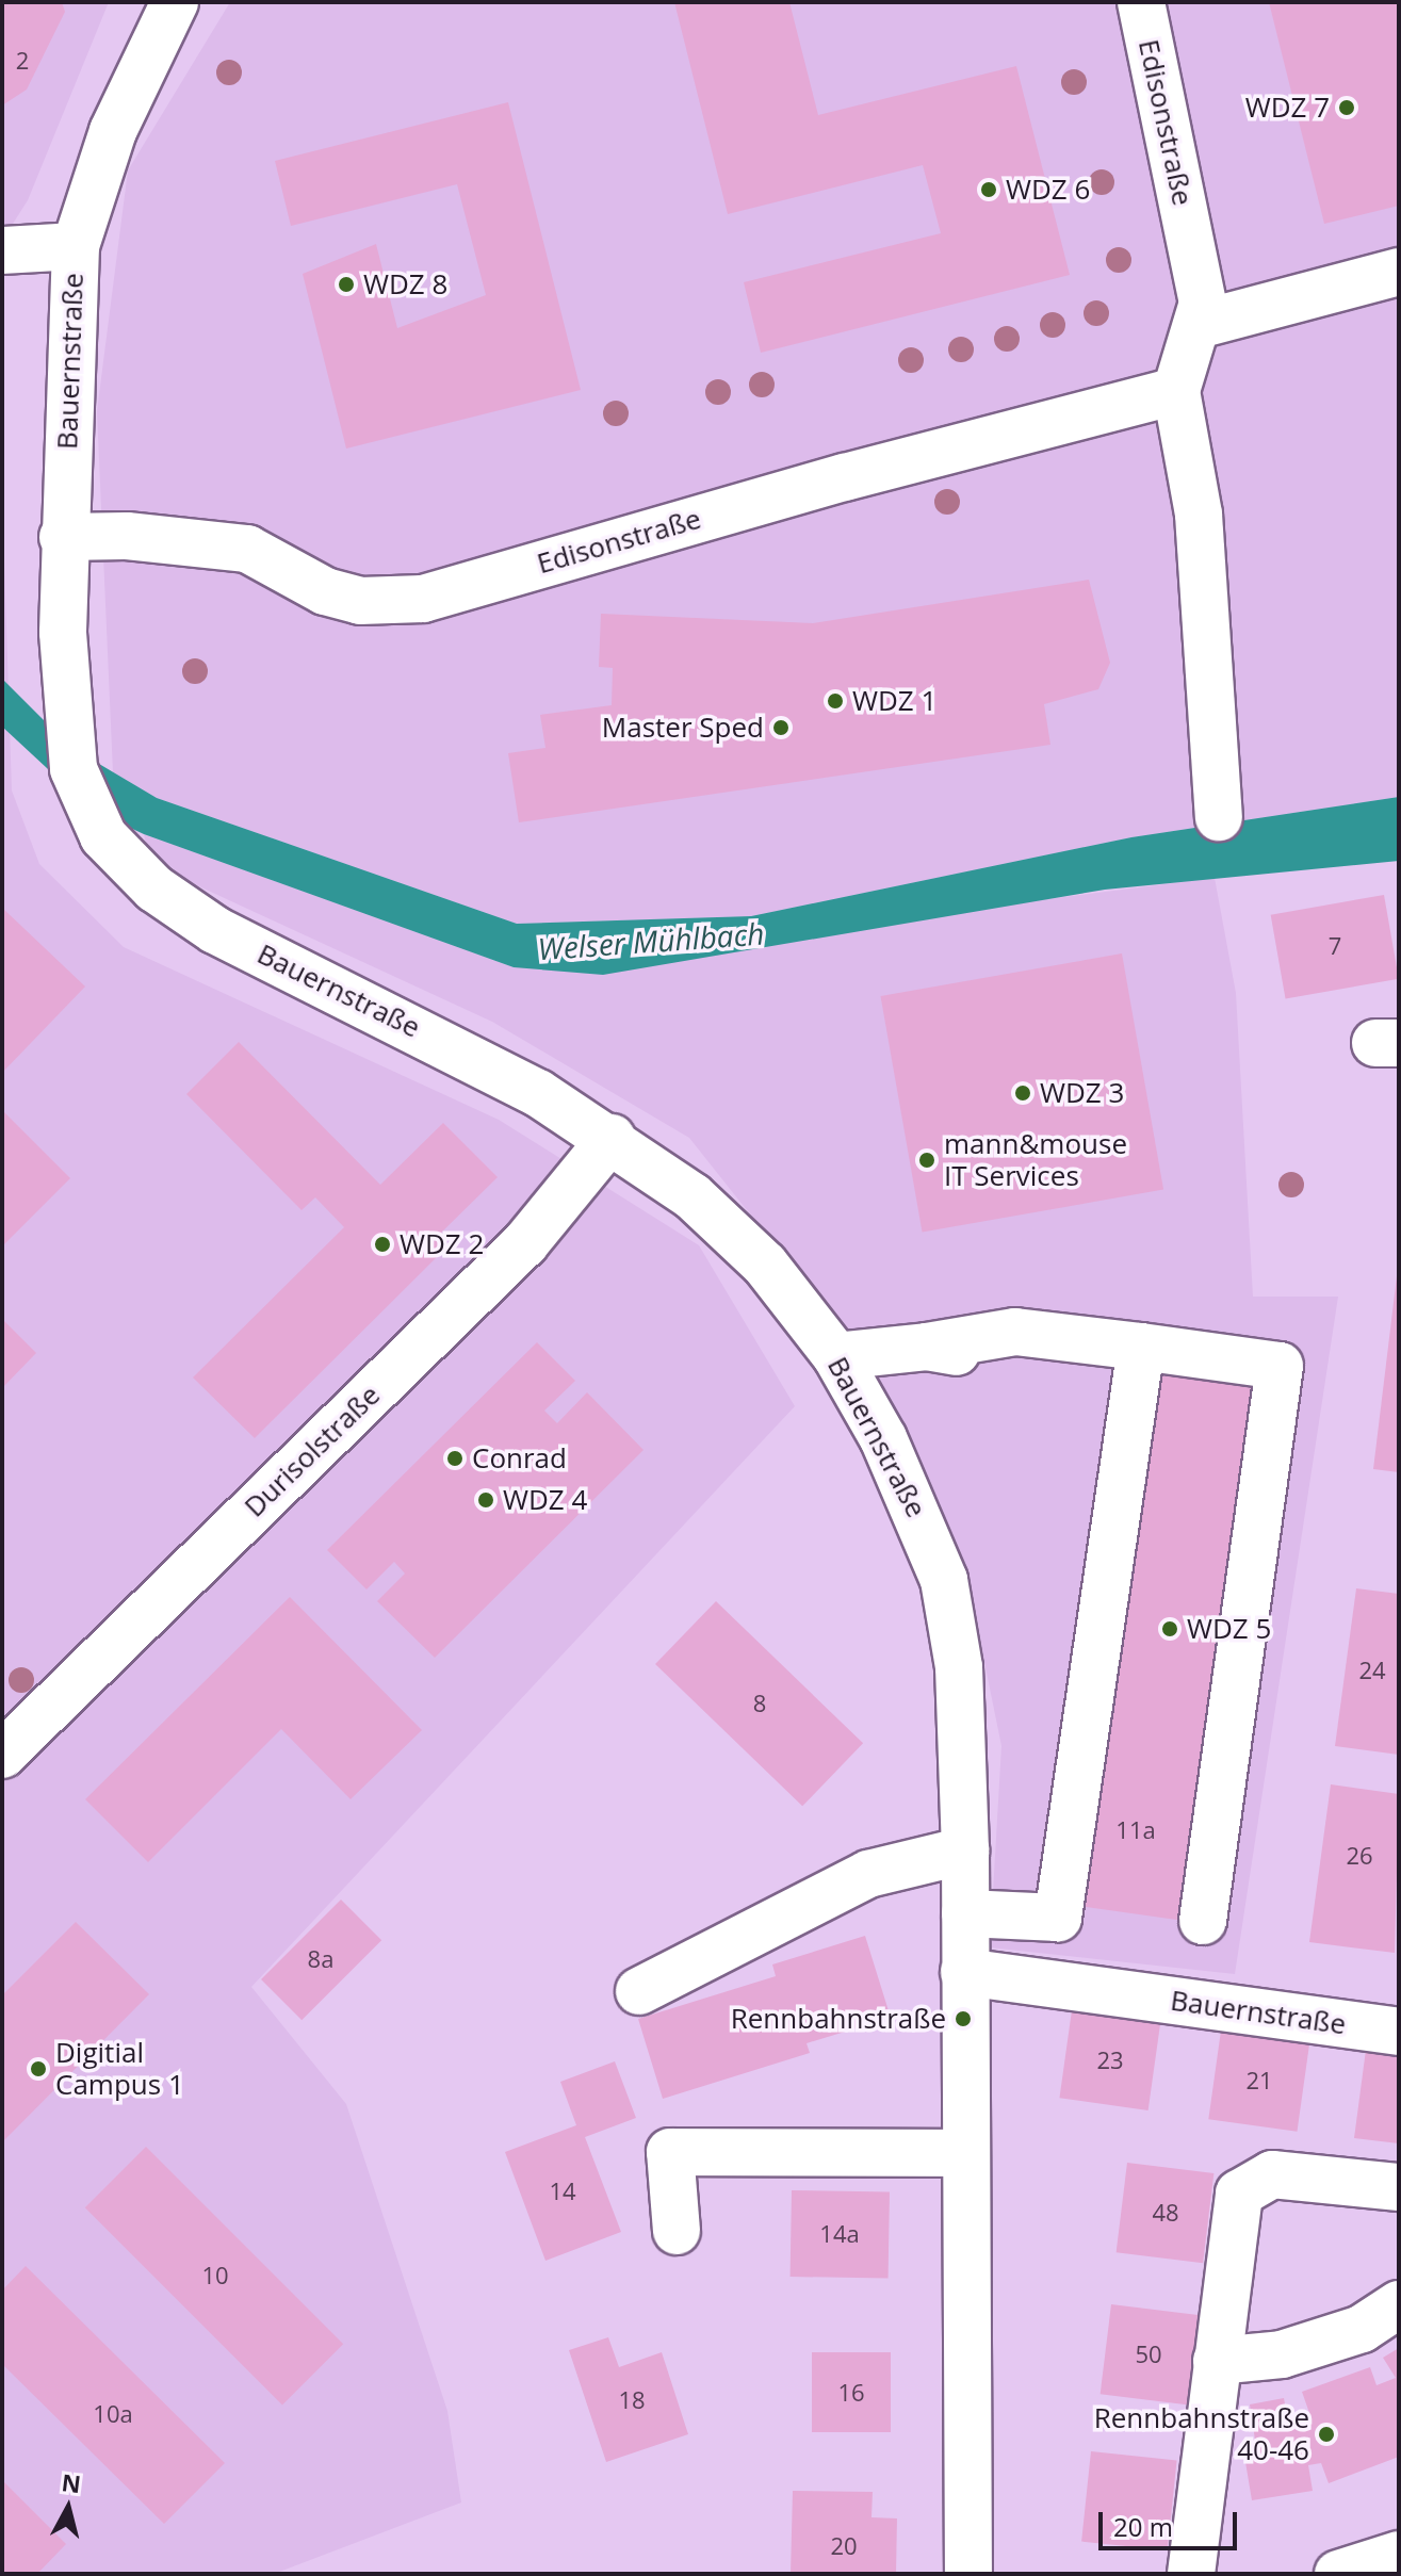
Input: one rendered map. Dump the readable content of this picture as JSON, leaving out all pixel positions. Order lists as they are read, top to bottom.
{
  "streets": {
    "street": ["Edisonstraße", "Bauernstraße", "Durisolstraße"]
  },
  "crossings": [
    ["Edisonstraße", "Bauernstraße"],
    ["Bauernstraße", "Durisolstraße"]
  ],
  "water": ["Welser Mühlbach"],
  "places": [
    "WDZ 7",
    "WDZ 6",
    "WDZ 8",
    "WDZ 1",
    "Master Sped",
    "WDZ 3",
    "mann&mouse IT Services",
    "WDZ 2",
    "Conrad",
    "WDZ 4",
    "WDZ 5",
    "Rennbahnstraße",
    "Digitial Campus 1",
    "Rennbahnstraße 40-46"
  ],
  "house_numbers": [
    "2",
    "7",
    "24",
    "8",
    "11a",
    "26",
    "8a",
    "23",
    "21",
    "14",
    "48",
    "14a",
    "10",
    "50",
    "16",
    "18",
    "10a",
    "20"
  ],
  "scale_bar": "20 m",
  "north": "top"
}
